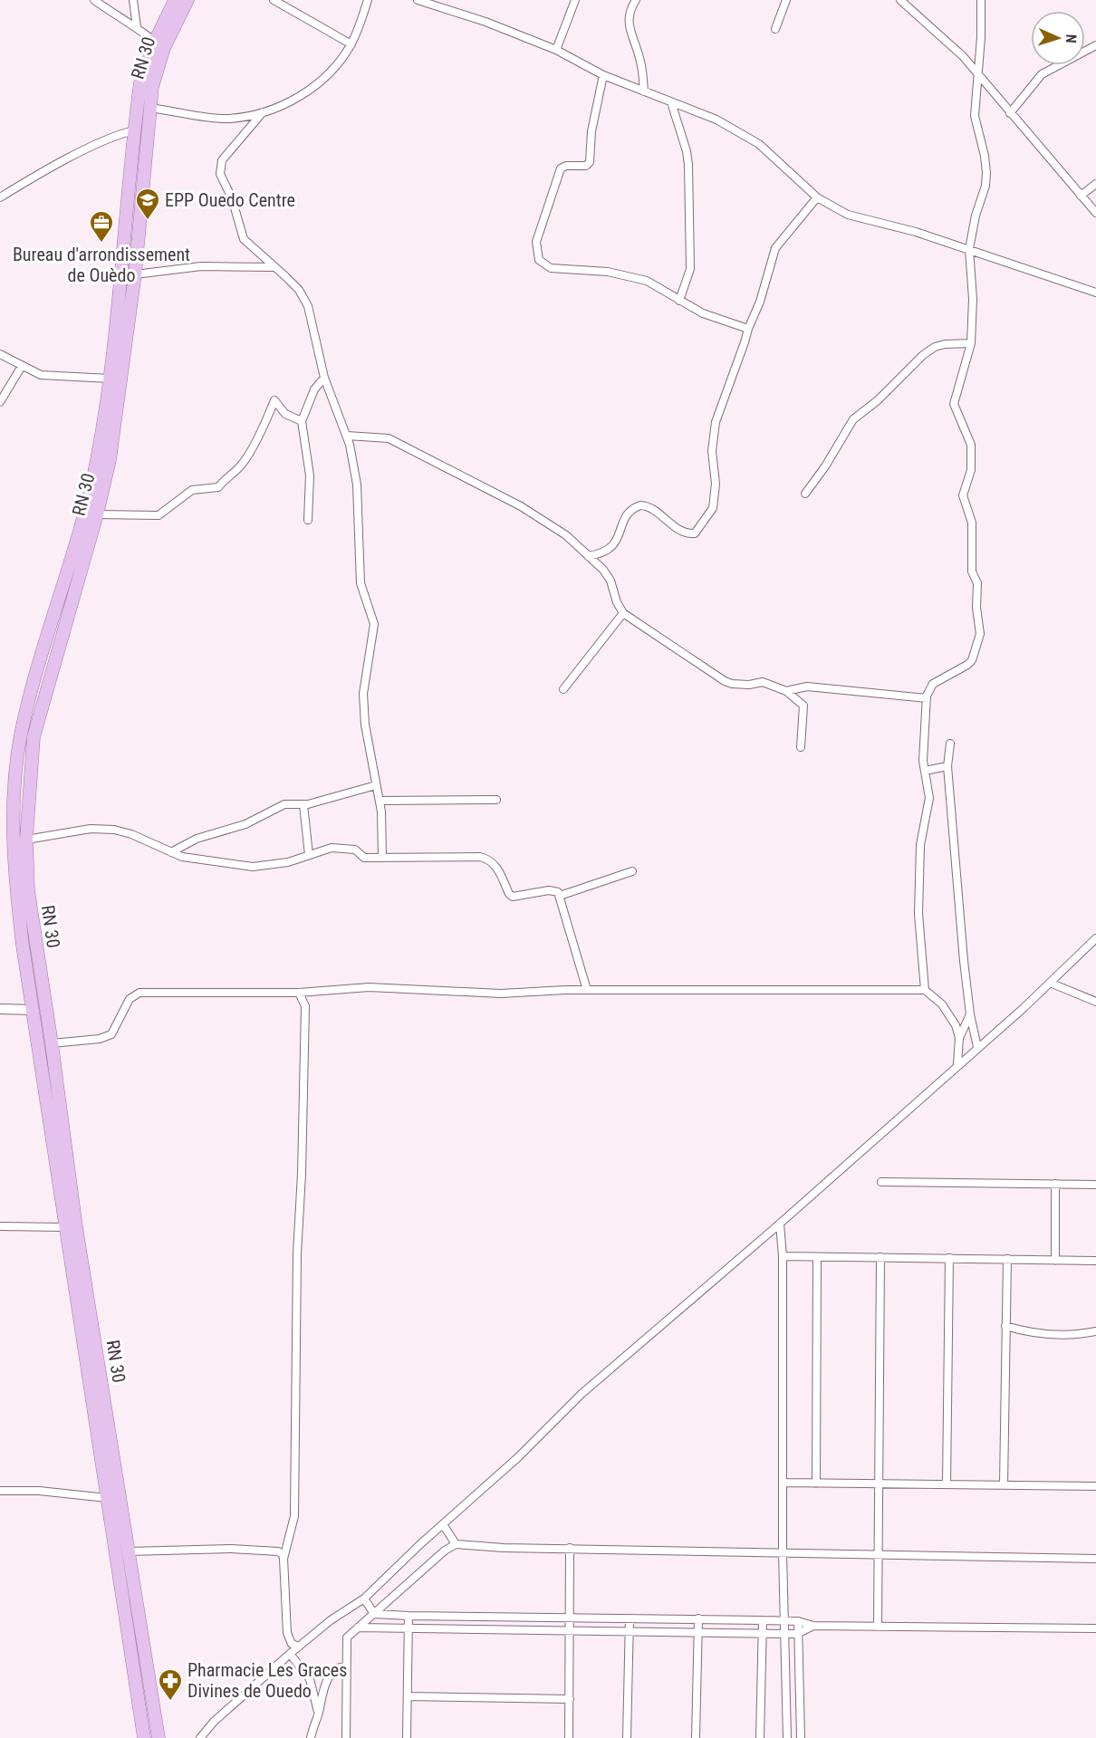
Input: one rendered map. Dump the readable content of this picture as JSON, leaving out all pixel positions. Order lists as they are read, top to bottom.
{
  "streets": {
    "main road": ["RN 30"]
  },
  "places": {
    "school or university": ["EPP Ouedo Centre"],
    "office": ["Bureau d'arrondissement de Ouèdo"],
    "pharmacy": ["Pharmacie Les Graces Divines de Ouedo"]
  },
  "north": "right"
}
